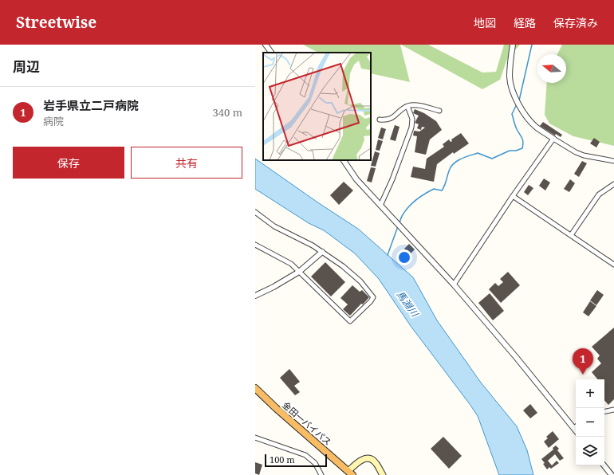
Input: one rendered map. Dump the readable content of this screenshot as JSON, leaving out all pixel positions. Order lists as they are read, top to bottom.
{
  "streets": {
    "highway": ["金田一バイパス"]
  },
  "water": ["馬淵川"],
  "scale_bar": "100 m",
  "north": "left",
  "page": {
    "header": "Streetwise",
    "nav": ["地図", "経路", "保存済み"],
    "heading": "周辺",
    "list": [
      {
        "mark": "1",
        "name": "岩手県立二戸病院",
        "note": "病院",
        "value": "340 m"
      }
    ],
    "buttons": ["保存", "共有"],
    "pins": "1",
    "map_buttons": ["+", "−"],
    "scale": "100 m"
  }
}
